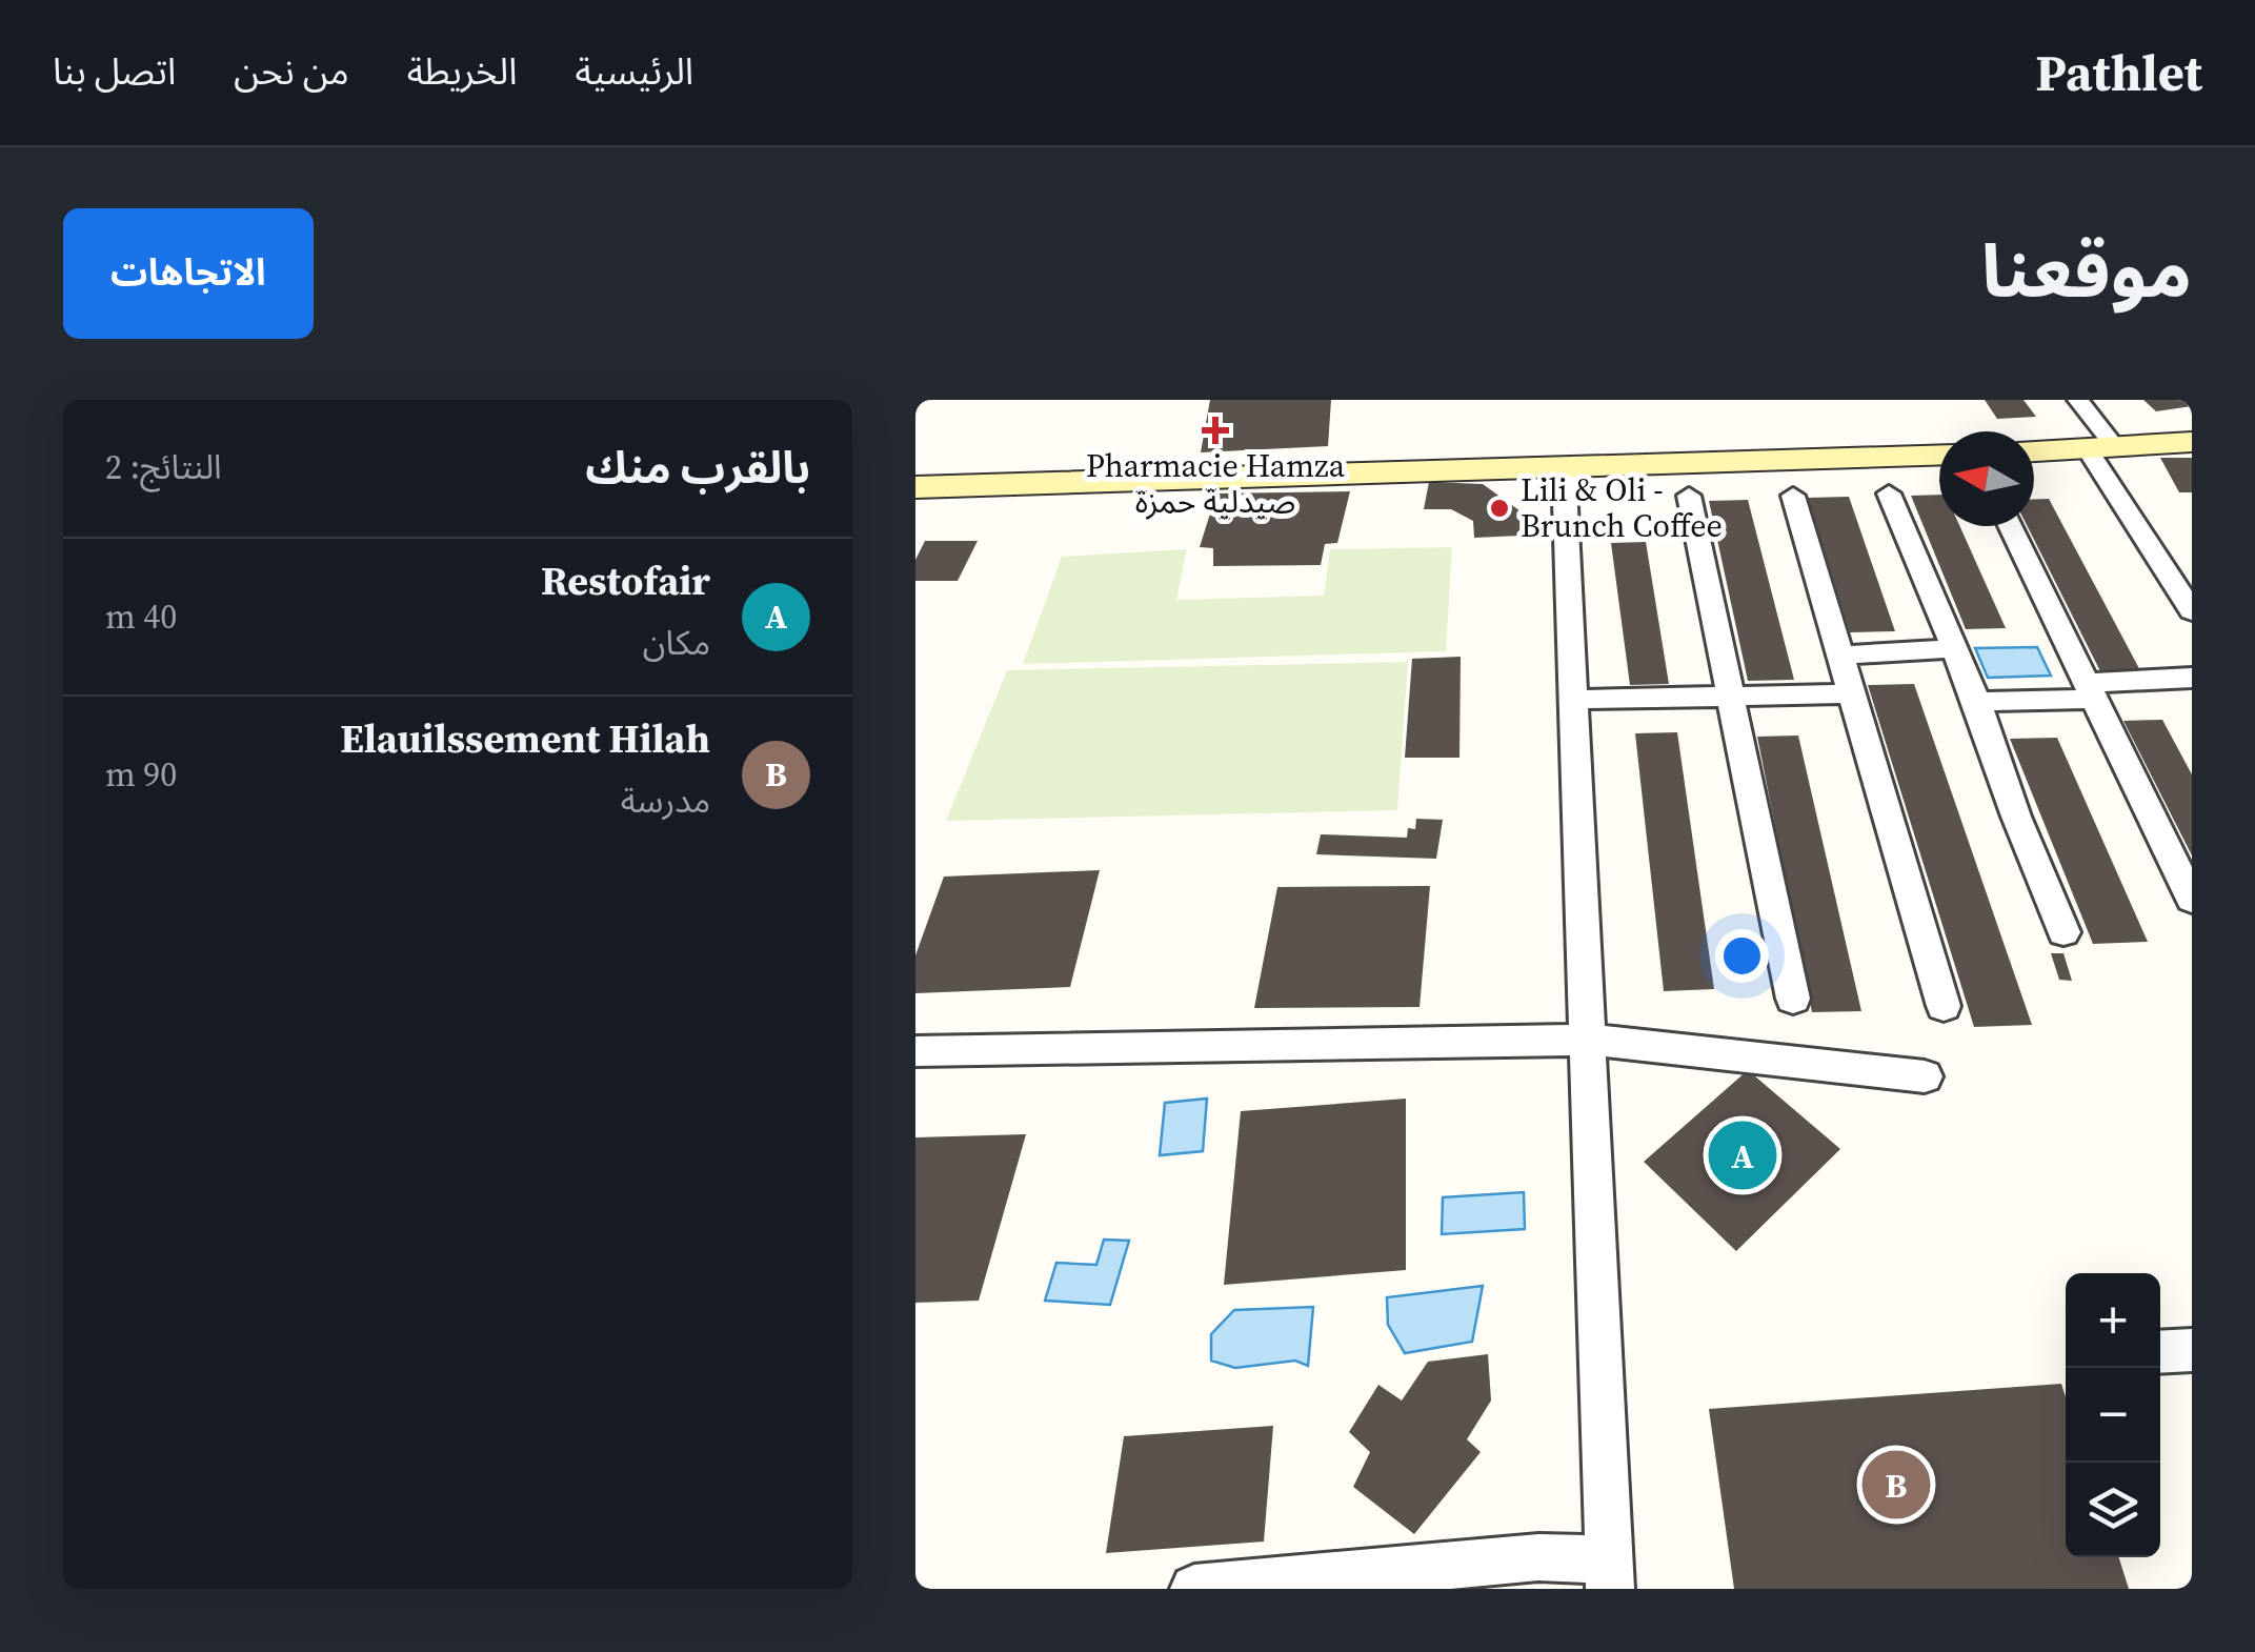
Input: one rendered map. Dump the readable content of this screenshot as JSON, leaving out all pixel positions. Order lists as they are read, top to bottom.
{
  "places": {
    "health": ["Pharmacie Hamza صيدلية حمزة"],
    "other": ["Lili & Oli - Brunch Coffee"]
  },
  "north": "left",
  "page": {
    "header": "Pathlet",
    "nav": [
      "الرئيسية",
      "الخريطة",
      "من نحن",
      "اتصل بنا"
    ],
    "title": "موقعنا",
    "buttons": "الاتجاهات",
    "heading": ["بالقرب منك", "النتائج: 2"],
    "list": [
      {
        "mark": "A",
        "name": "Restofair",
        "note": "مكان",
        "value": "40 m"
      },
      {
        "mark": "B",
        "name": "Elauilssement Hilah",
        "note": "مدرسة",
        "value": "90 m"
      }
    ],
    "pins": ["A", "B"],
    "map_buttons": ["+", "−"]
  }
}
